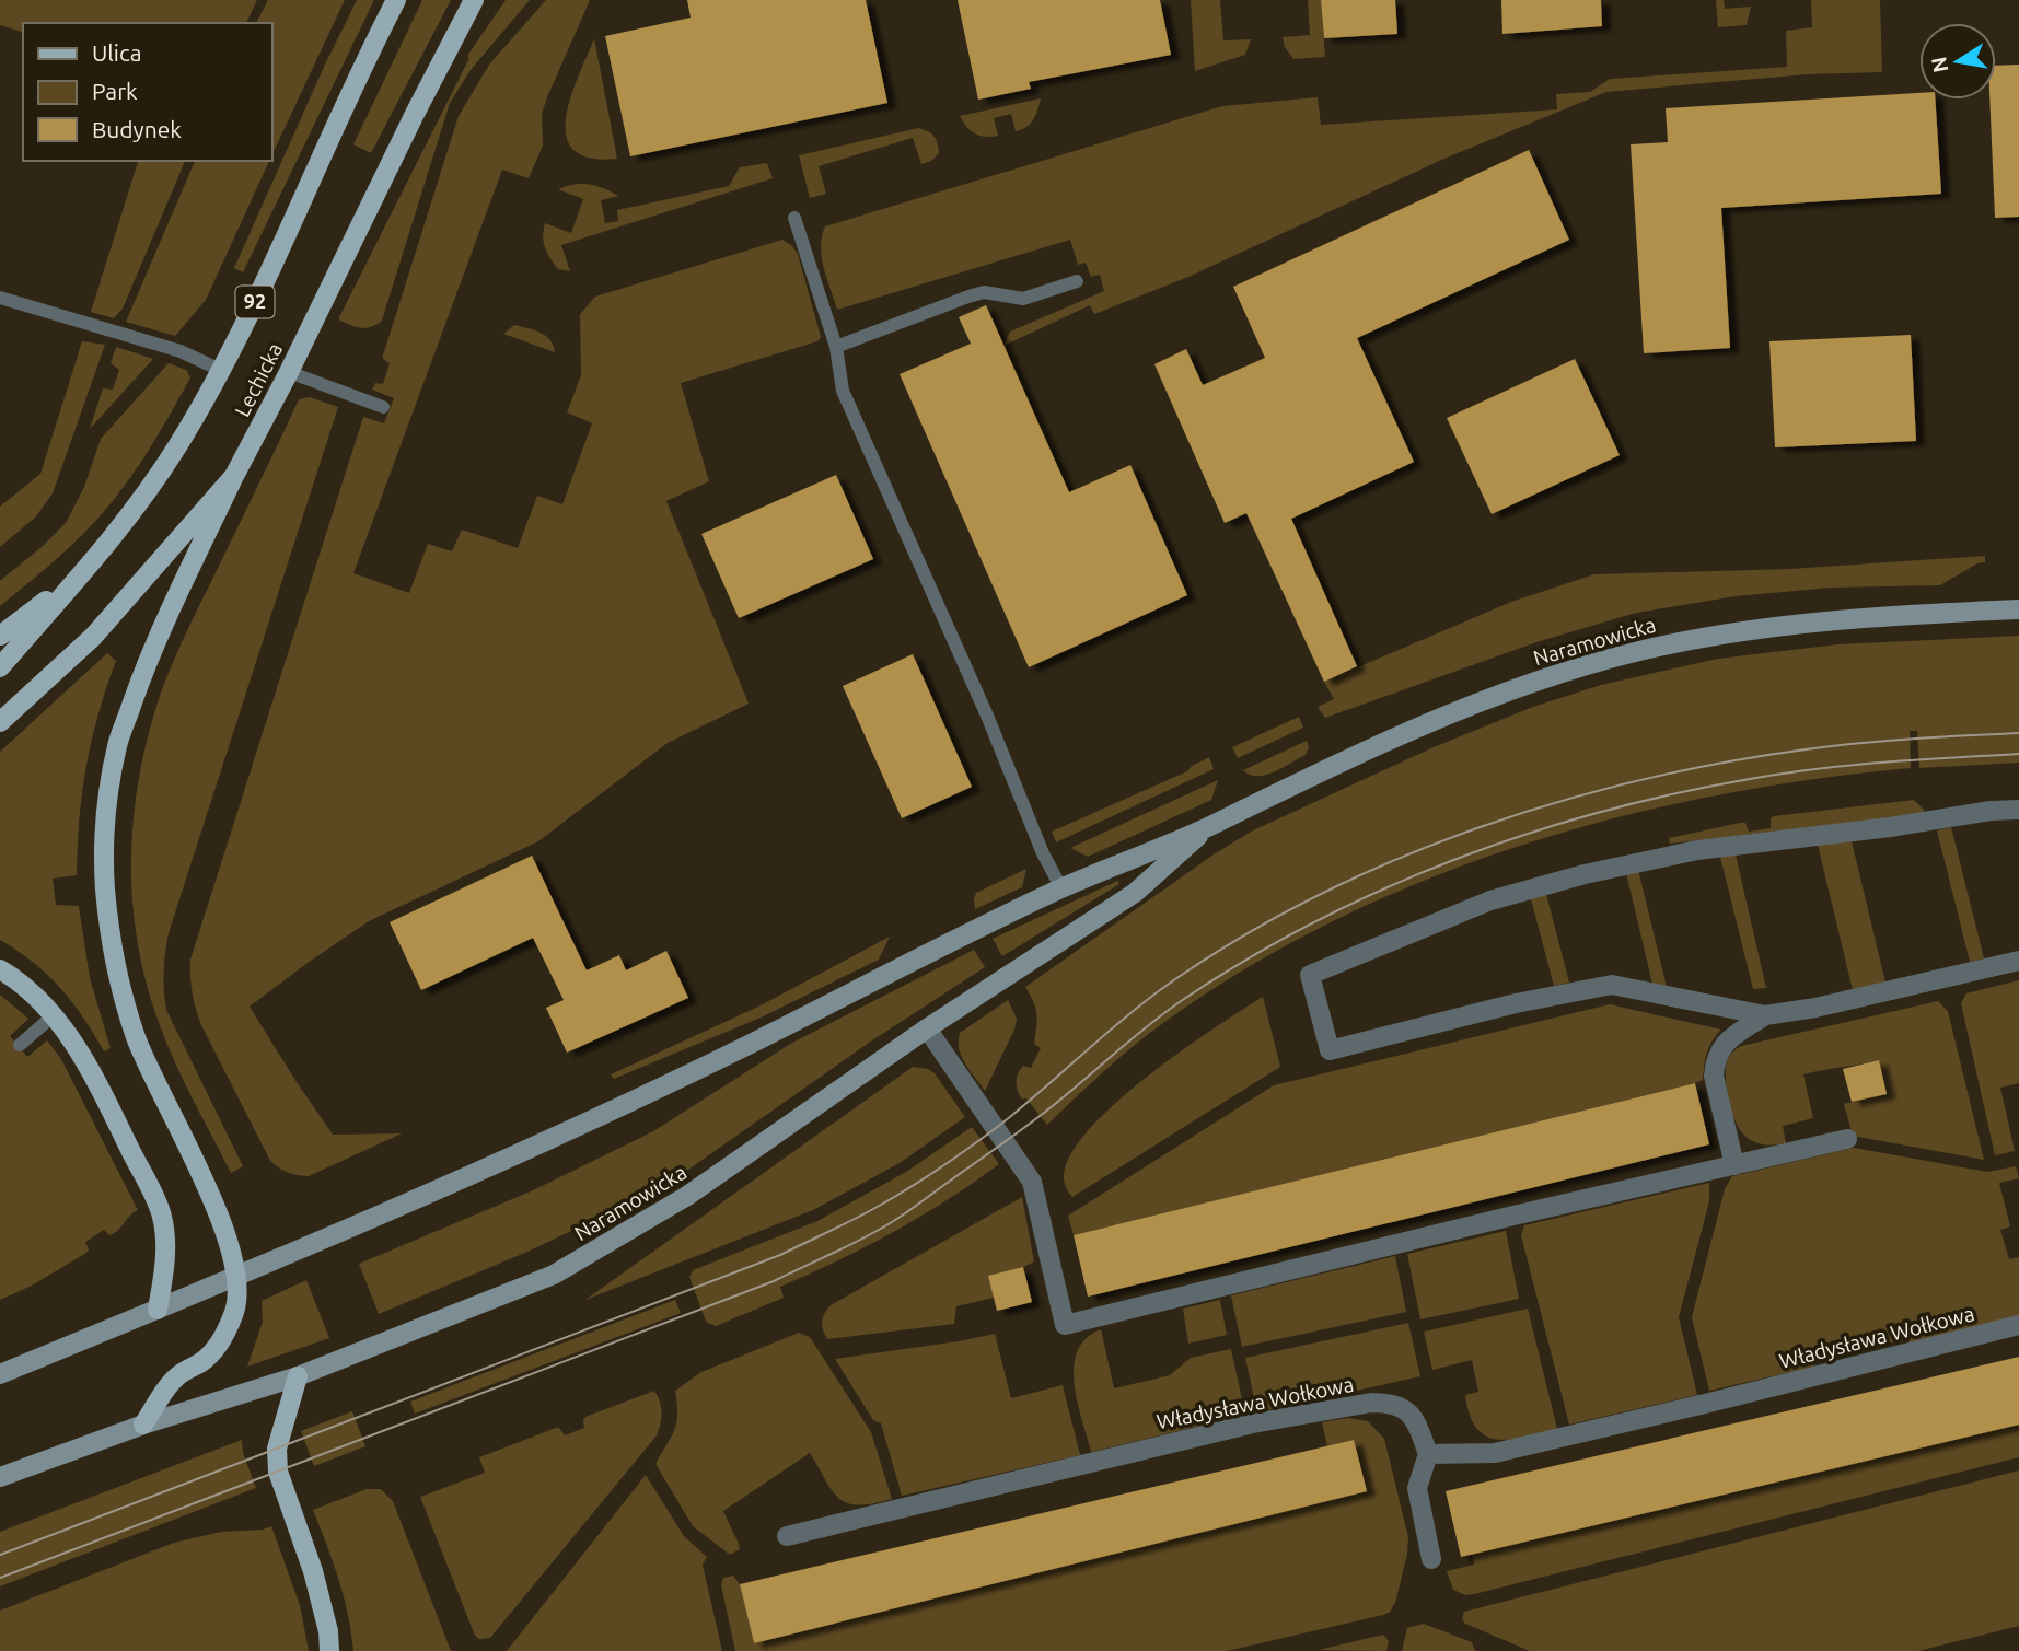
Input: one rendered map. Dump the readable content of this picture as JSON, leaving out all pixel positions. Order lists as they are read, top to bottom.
{
  "streets": {
    "main road": ["92", "Lechicka"],
    "street": ["Naramowicka", "Władysława Wołkowa"]
  },
  "legend": ["Ulica", "Park", "Budynek"],
  "north": "left"
}
